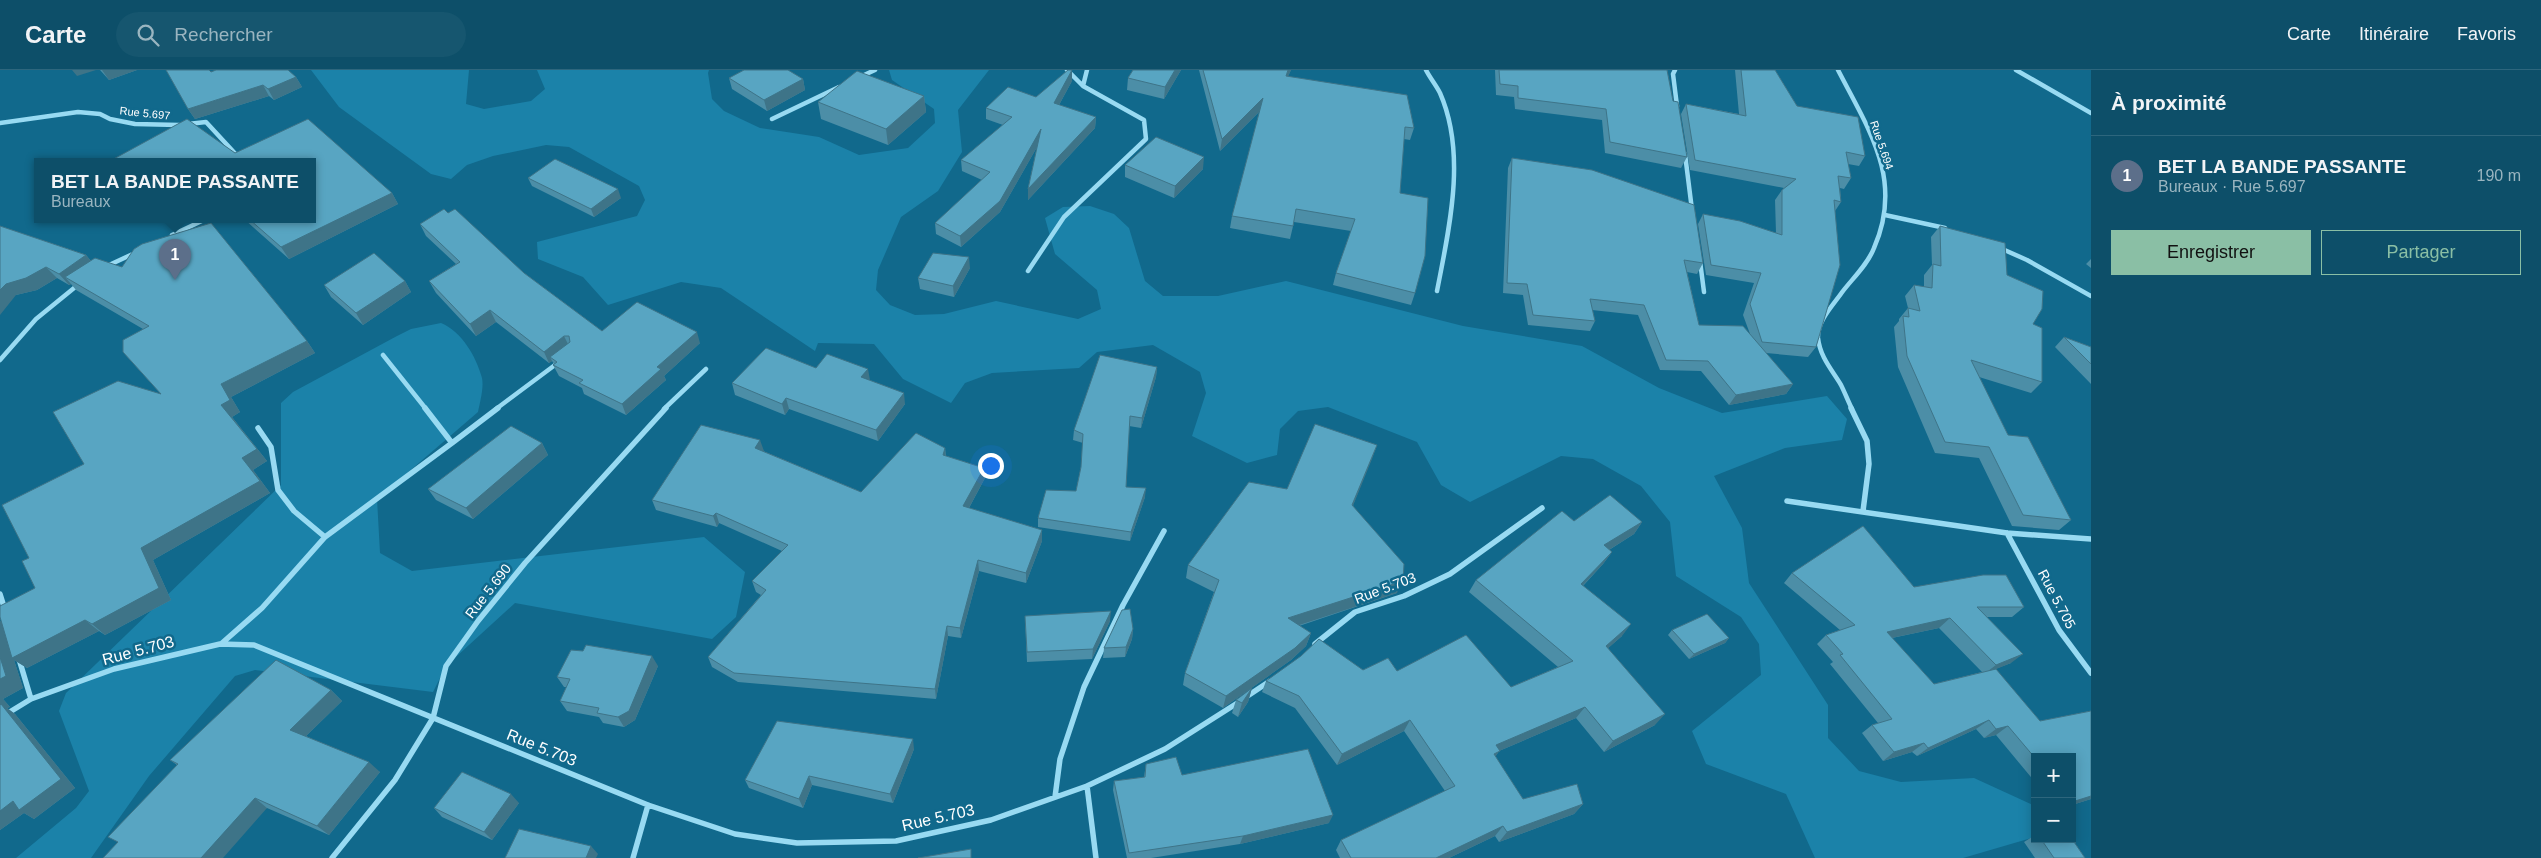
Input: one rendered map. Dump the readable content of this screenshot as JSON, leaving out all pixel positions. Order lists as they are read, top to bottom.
{
  "streets": {
    "street": [
      "Rue 5.697",
      "Rue 5.694",
      "Rue 5.703",
      "Rue 5.690",
      "Rue 5.705"
    ]
  },
  "crossings": [
    ["Rue 5.703", "Rue 5.690"]
  ],
  "page": {
    "header": "Carte",
    "search": "Rechercher",
    "nav": ["Carte", "Itinéraire", "Favoris"],
    "heading": "À proximité",
    "list": [
      {
        "mark": "1",
        "name": "BET LA BANDE PASSANTE",
        "note": "Bureaux · Rue 5.697",
        "value": "190 m"
      }
    ],
    "popup": ["BET LA BANDE PASSANTE", "Bureaux"],
    "buttons": ["Enregistrer", "Partager"],
    "pins": "1",
    "map_buttons": ["+", "−"]
  }
}
